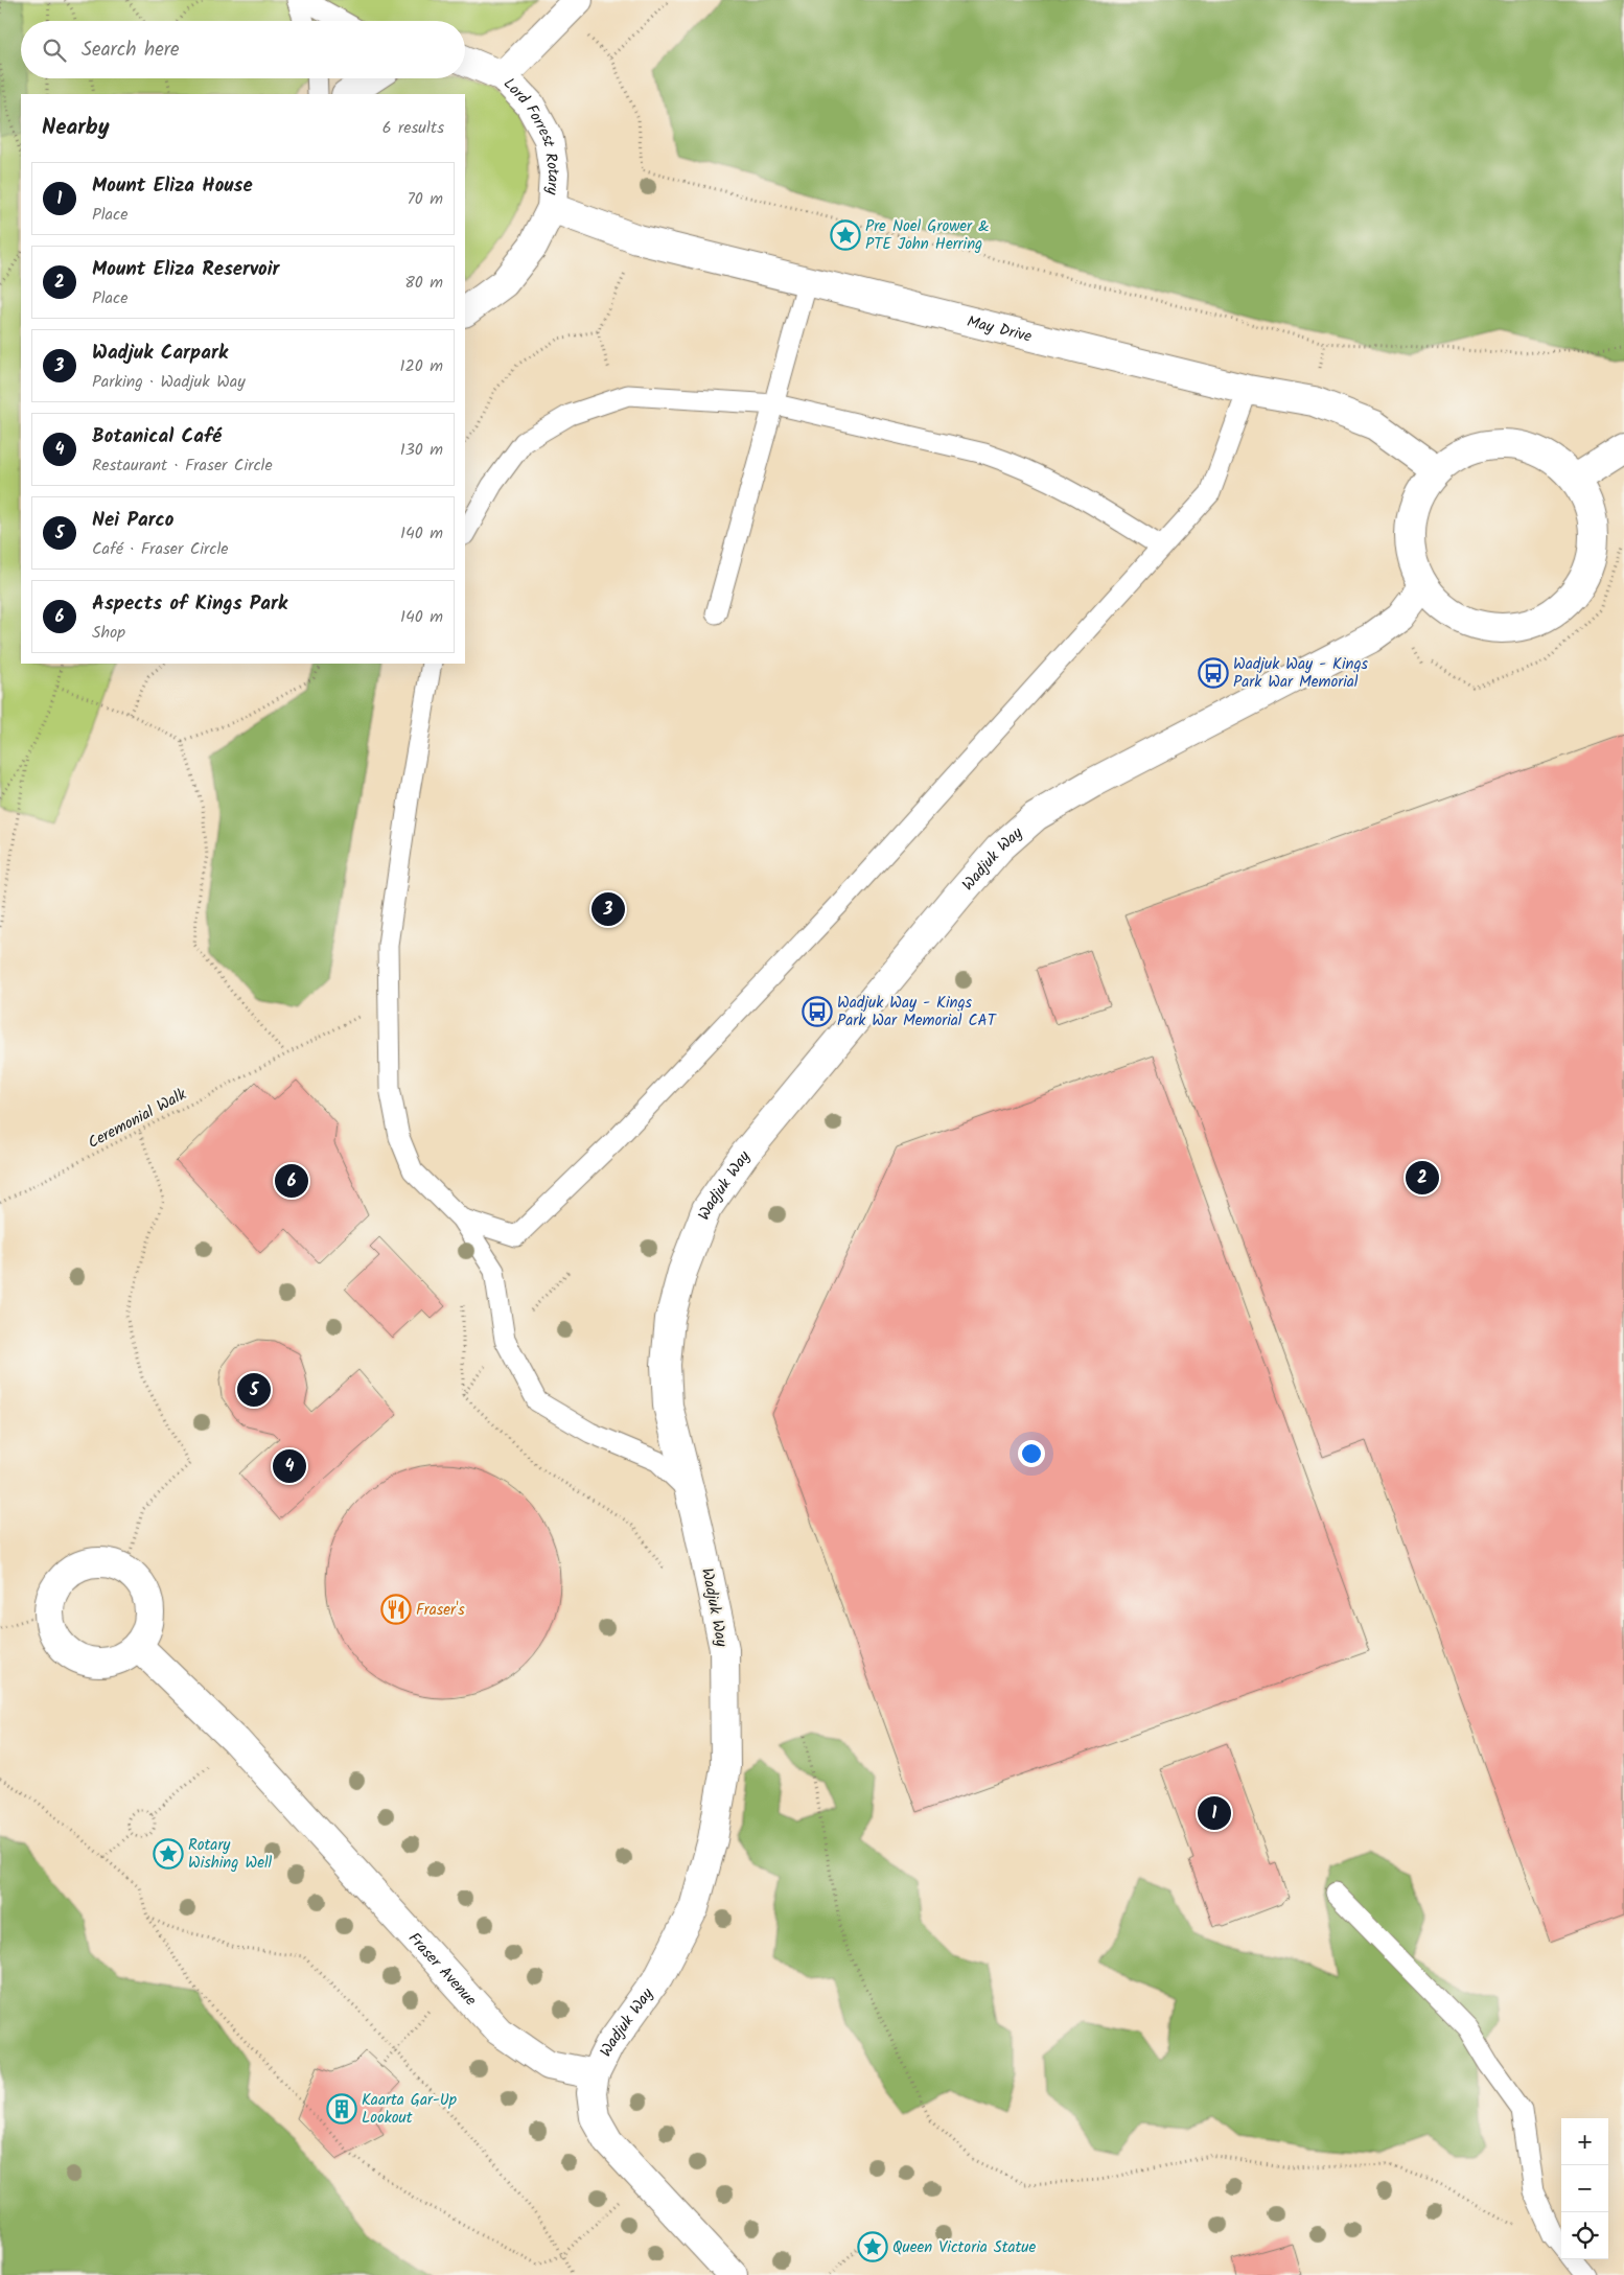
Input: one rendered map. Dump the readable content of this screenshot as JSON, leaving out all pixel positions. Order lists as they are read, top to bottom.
{
  "streets": {
    "street": [
      "Lord Forrest Rotary",
      "May Drive",
      "Wadjuk Way",
      "Fraser Avenue"
    ],
    "path": ["Ceremonial Walk"]
  },
  "crossings": [
    ["Lord Forrest Rotary", "May Drive"],
    ["May Drive", "Wadjuk Way"],
    ["Wadjuk Way", "Fraser Avenue"]
  ],
  "places": {
    "place": ["Pre Noel Grower & PTE John Herring", "Rotary Wishing Well", "Queen Victoria Statue"],
    "bus stop": ["Wadjuk Way - Kings Park War Memorial", "Wadjuk Way - Kings Park War Memorial CAT"],
    "restaurant": ["Fraser's"],
    "building": ["Kaarta Gar-Up Lookout"]
  },
  "page": {
    "search": "Search here",
    "heading": ["Nearby", "6 results"],
    "list": [
      {
        "mark": "1",
        "name": "Mount Eliza House",
        "note": "Place",
        "value": "70 m"
      },
      {
        "mark": "2",
        "name": "Mount Eliza Reservoir",
        "note": "Place",
        "value": "80 m"
      },
      {
        "mark": "3",
        "name": "Wadjuk Carpark",
        "note": "Parking · Wadjuk Way",
        "value": "120 m"
      },
      {
        "mark": "4",
        "name": "Botanical Café",
        "note": "Restaurant · Fraser Circle",
        "value": "130 m"
      },
      {
        "mark": "5",
        "name": "Nei Parco",
        "note": "Café · Fraser Circle",
        "value": "140 m"
      },
      {
        "mark": "6",
        "name": "Aspects of Kings Park",
        "note": "Shop",
        "value": "140 m"
      }
    ],
    "pins": [
      "3",
      "2",
      "6",
      "5",
      "4",
      "1"
    ],
    "map_buttons": ["+", "−"]
  }
}
